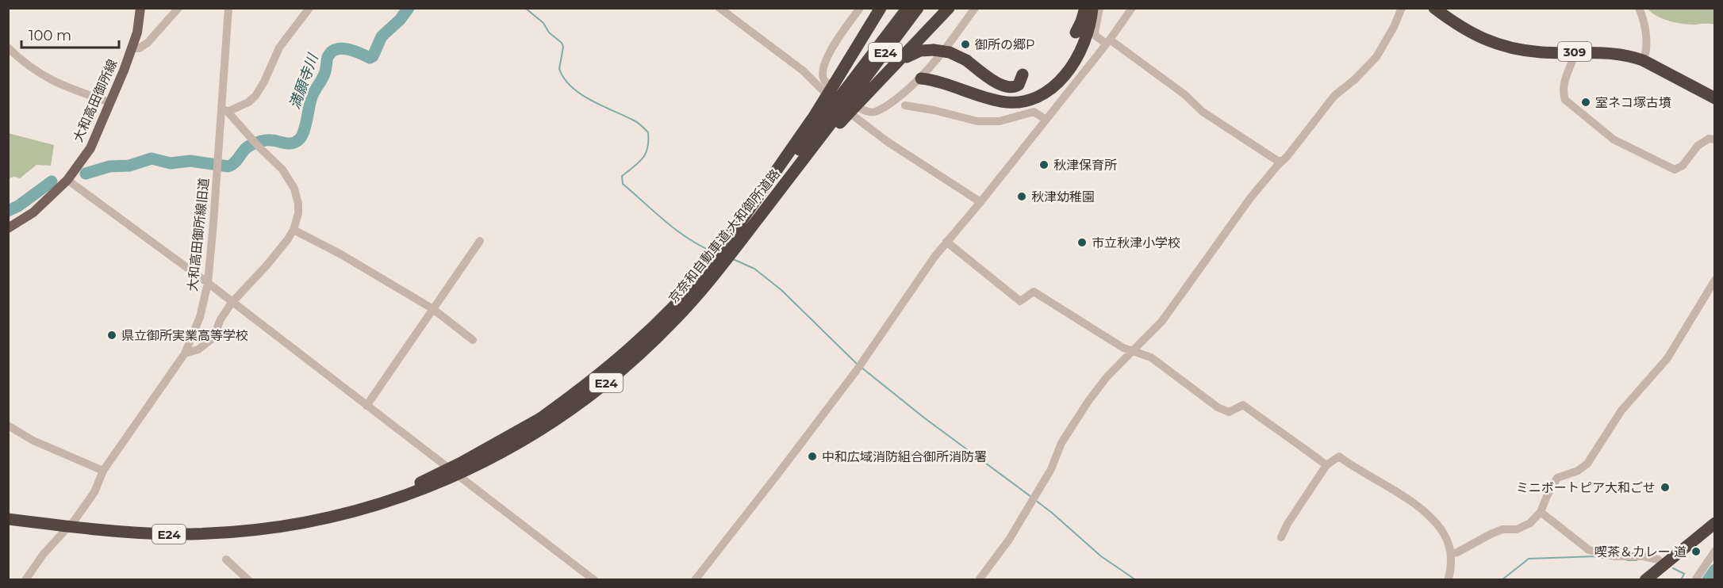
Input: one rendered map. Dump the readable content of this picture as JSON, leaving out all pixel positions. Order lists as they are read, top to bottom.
{
  "streets": {
    "highway": ["309", "E24", "京奈和自動車道;大和御所道路"],
    "main road": ["大和高田御所線"],
    "street": ["大和高田御所線旧道"]
  },
  "water": ["満願寺川"],
  "places": [
    "御所の郷P",
    "室ネコ塚古墳",
    "秋津保育所",
    "秋津幼稚園",
    "市立秋津小学校",
    "県立御所実業高等学校",
    "中和広域消防組合御所消防署",
    "ミニボートピア大和ごせ",
    "喫茶＆カレー 道"
  ],
  "scale_bar": "100 m"
}
